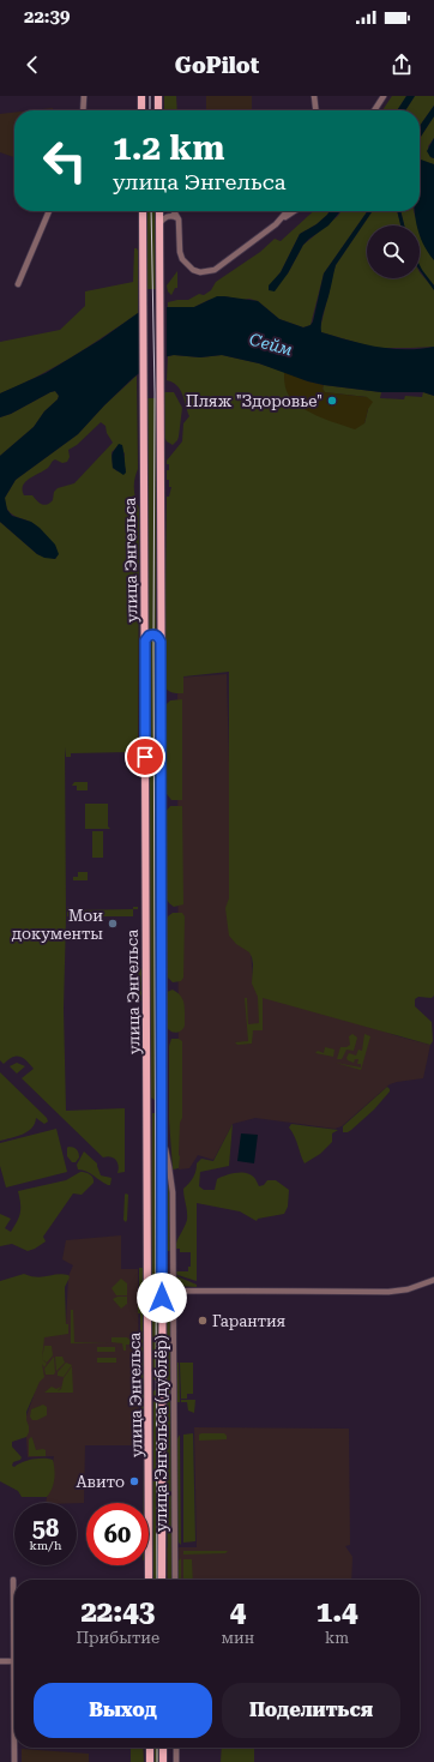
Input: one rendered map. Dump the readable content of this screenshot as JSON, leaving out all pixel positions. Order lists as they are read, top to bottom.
{
  "streets": {
    "main road": ["улица Энгельса"],
    "street": ["улица Энгельса (дублёр)"]
  },
  "crossings": [
    ["улица Энгельса", "улица Энгельса (дублёр)"]
  ],
  "water": ["Сейм"],
  "places": [
    "Пляж \"Здоровье\"",
    "Мои документы",
    "Гарантия",
    "Авито"
  ],
  "page": {
    "status": "22:39",
    "header": "GoPilot",
    "turn": ["1.2 km", "улица Энгельса"],
    "speed": "58 km/h",
    "limit": "60",
    "eta": [
      "22:43",
      "Прибытие",
      "4",
      "мин",
      "1.4",
      "km"
    ],
    "buttons": ["Выход", "Поделиться"]
  }
}
